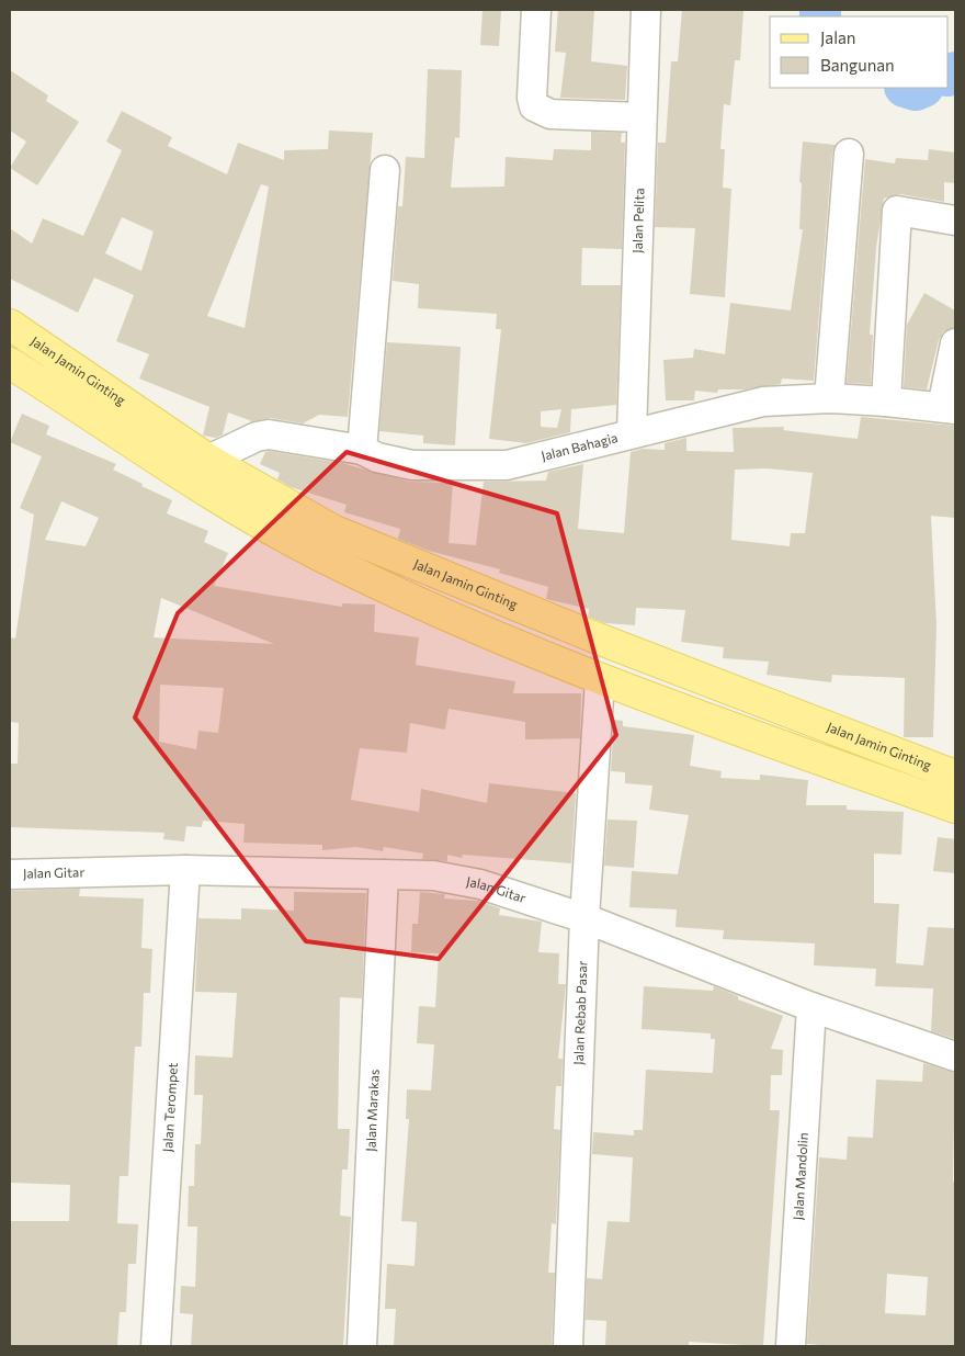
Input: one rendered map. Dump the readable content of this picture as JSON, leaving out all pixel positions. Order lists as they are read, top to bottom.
{
  "streets": {
    "main road": ["Jalan Jamin Ginting"],
    "street": [
      "Jalan Pelita",
      "Jalan Bahagia",
      "Jalan Gitar",
      "Jalan Rebab Pasar",
      "Jalan Terompet",
      "Jalan Marakas",
      "Jalan Mandolin"
    ]
  },
  "crossings": [
    ["Jalan Pelita", "Jalan Bahagia"],
    ["Jalan Jamin Ginting", "Jalan Bahagia"],
    ["Jalan Gitar", "Jalan Rebab Pasar"],
    ["Jalan Gitar", "Jalan Terompet"],
    ["Jalan Gitar", "Jalan Marakas"],
    ["Jalan Gitar", "Jalan Mandolin"]
  ],
  "legend": ["Jalan", "Bangunan"]
}
